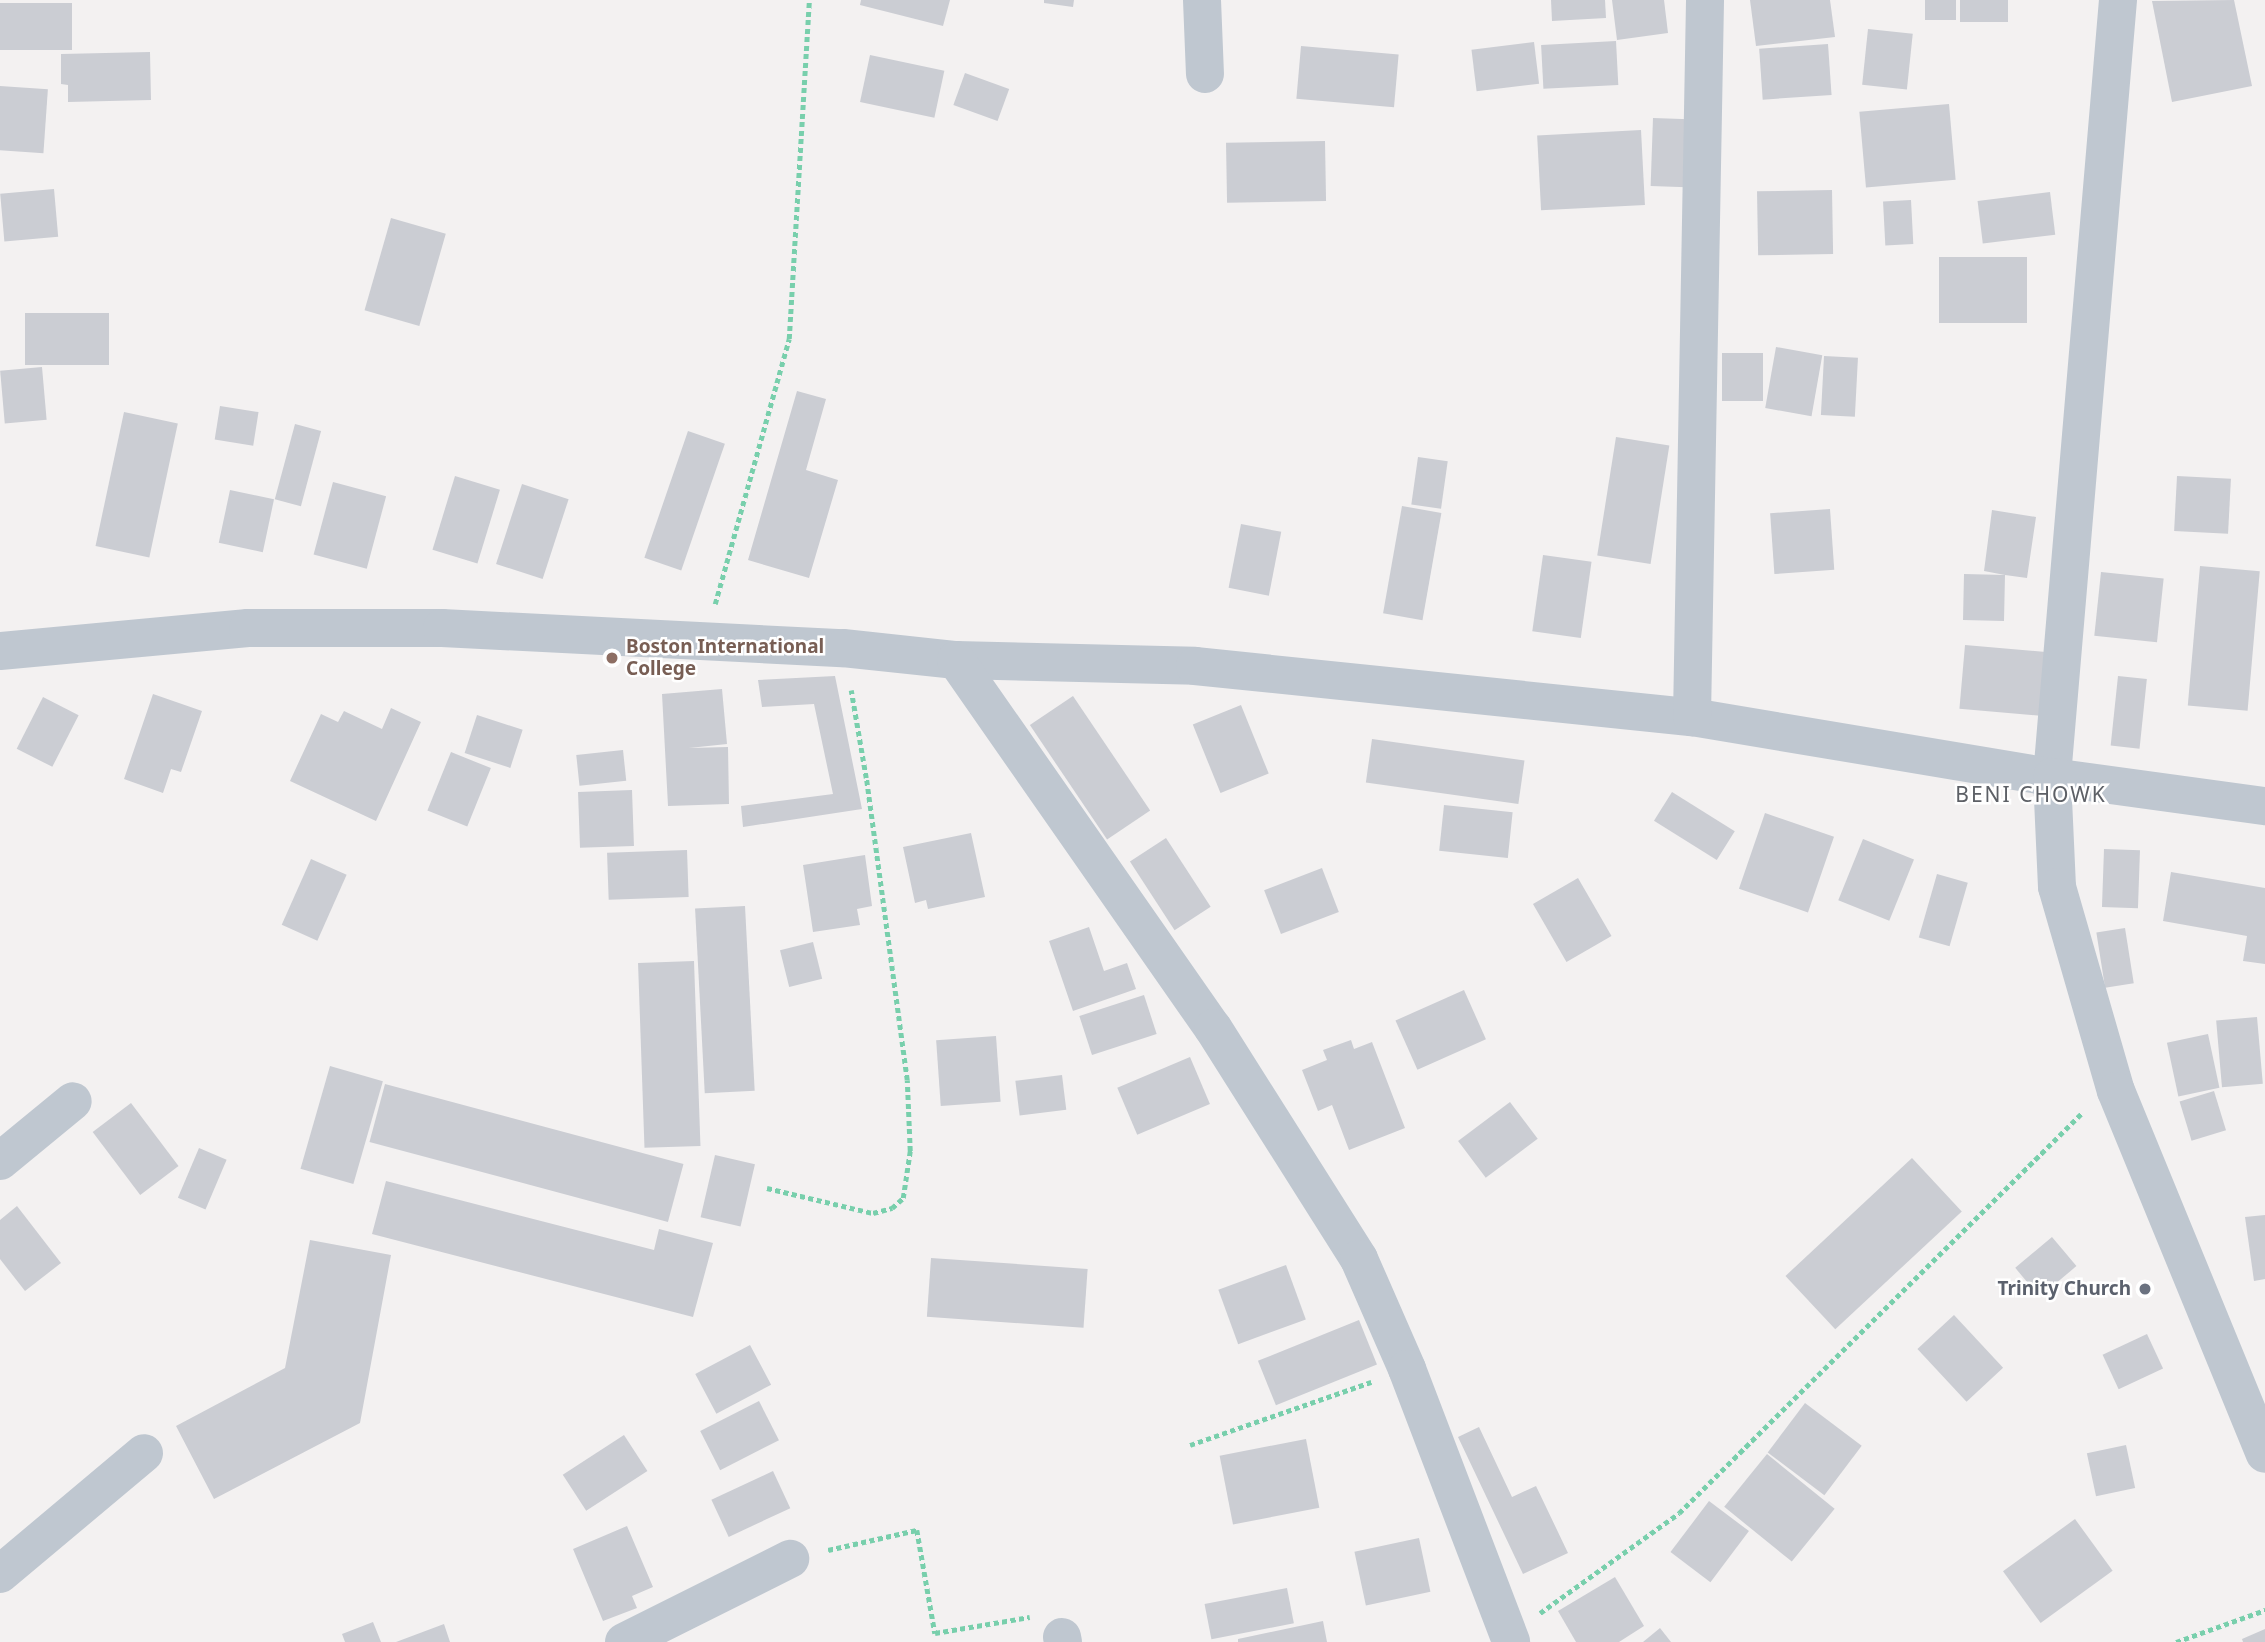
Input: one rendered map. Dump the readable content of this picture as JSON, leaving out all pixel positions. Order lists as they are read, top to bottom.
{
  "districts": ["BENI CHOWK"],
  "places": ["Boston International College", "Trinity Church"]
}
